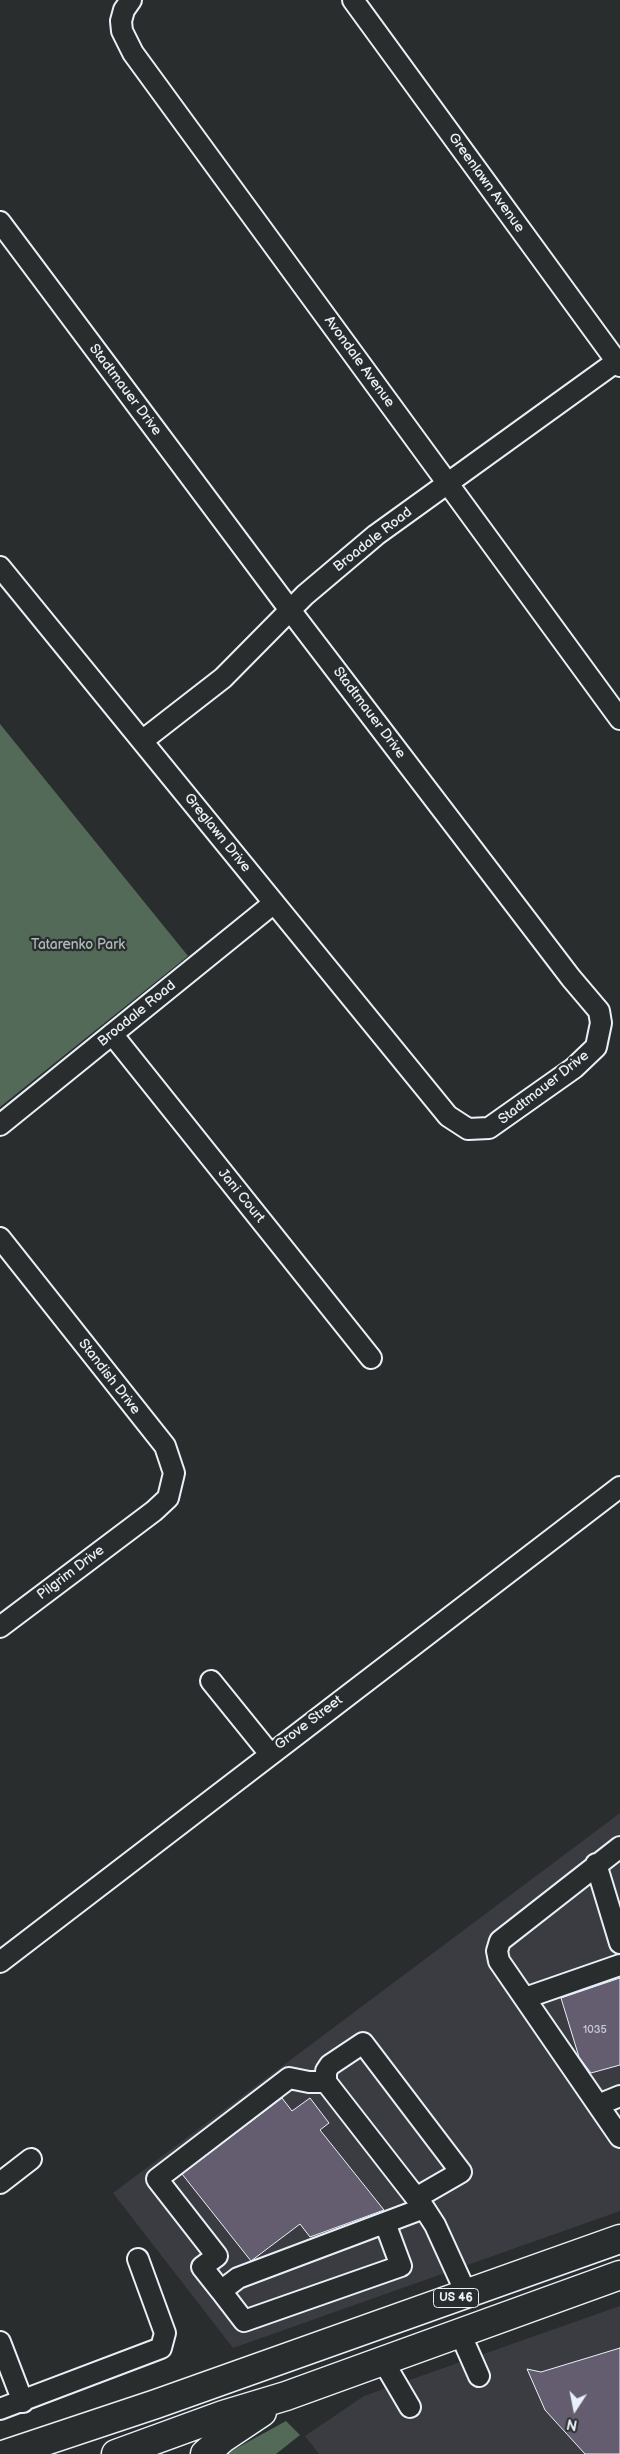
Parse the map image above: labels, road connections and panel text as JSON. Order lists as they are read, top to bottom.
{
  "streets": {
    "highway": ["US 46"],
    "street": [
      "Greenlawn Avenue",
      "Avondale Avenue",
      "Stadtmauer Drive",
      "Broadale Road",
      "Greglawn Drive",
      "Jani Court",
      "Standish Drive",
      "Pilgrim Drive",
      "Grove Street"
    ]
  },
  "crossings": [
    ["Greenlawn Avenue", "Broadale Road"],
    ["Avondale Avenue", "Broadale Road"],
    ["Stadtmauer Drive", "Broadale Road"],
    ["Stadtmauer Drive", "Greglawn Drive"],
    ["Broadale Road", "Greglawn Drive"],
    ["Broadale Road", "Jani Court"],
    ["Standish Drive", "Pilgrim Drive"]
  ],
  "parks": ["Tatarenko Park"],
  "house_numbers": ["1035"],
  "north": "bottom"
}
